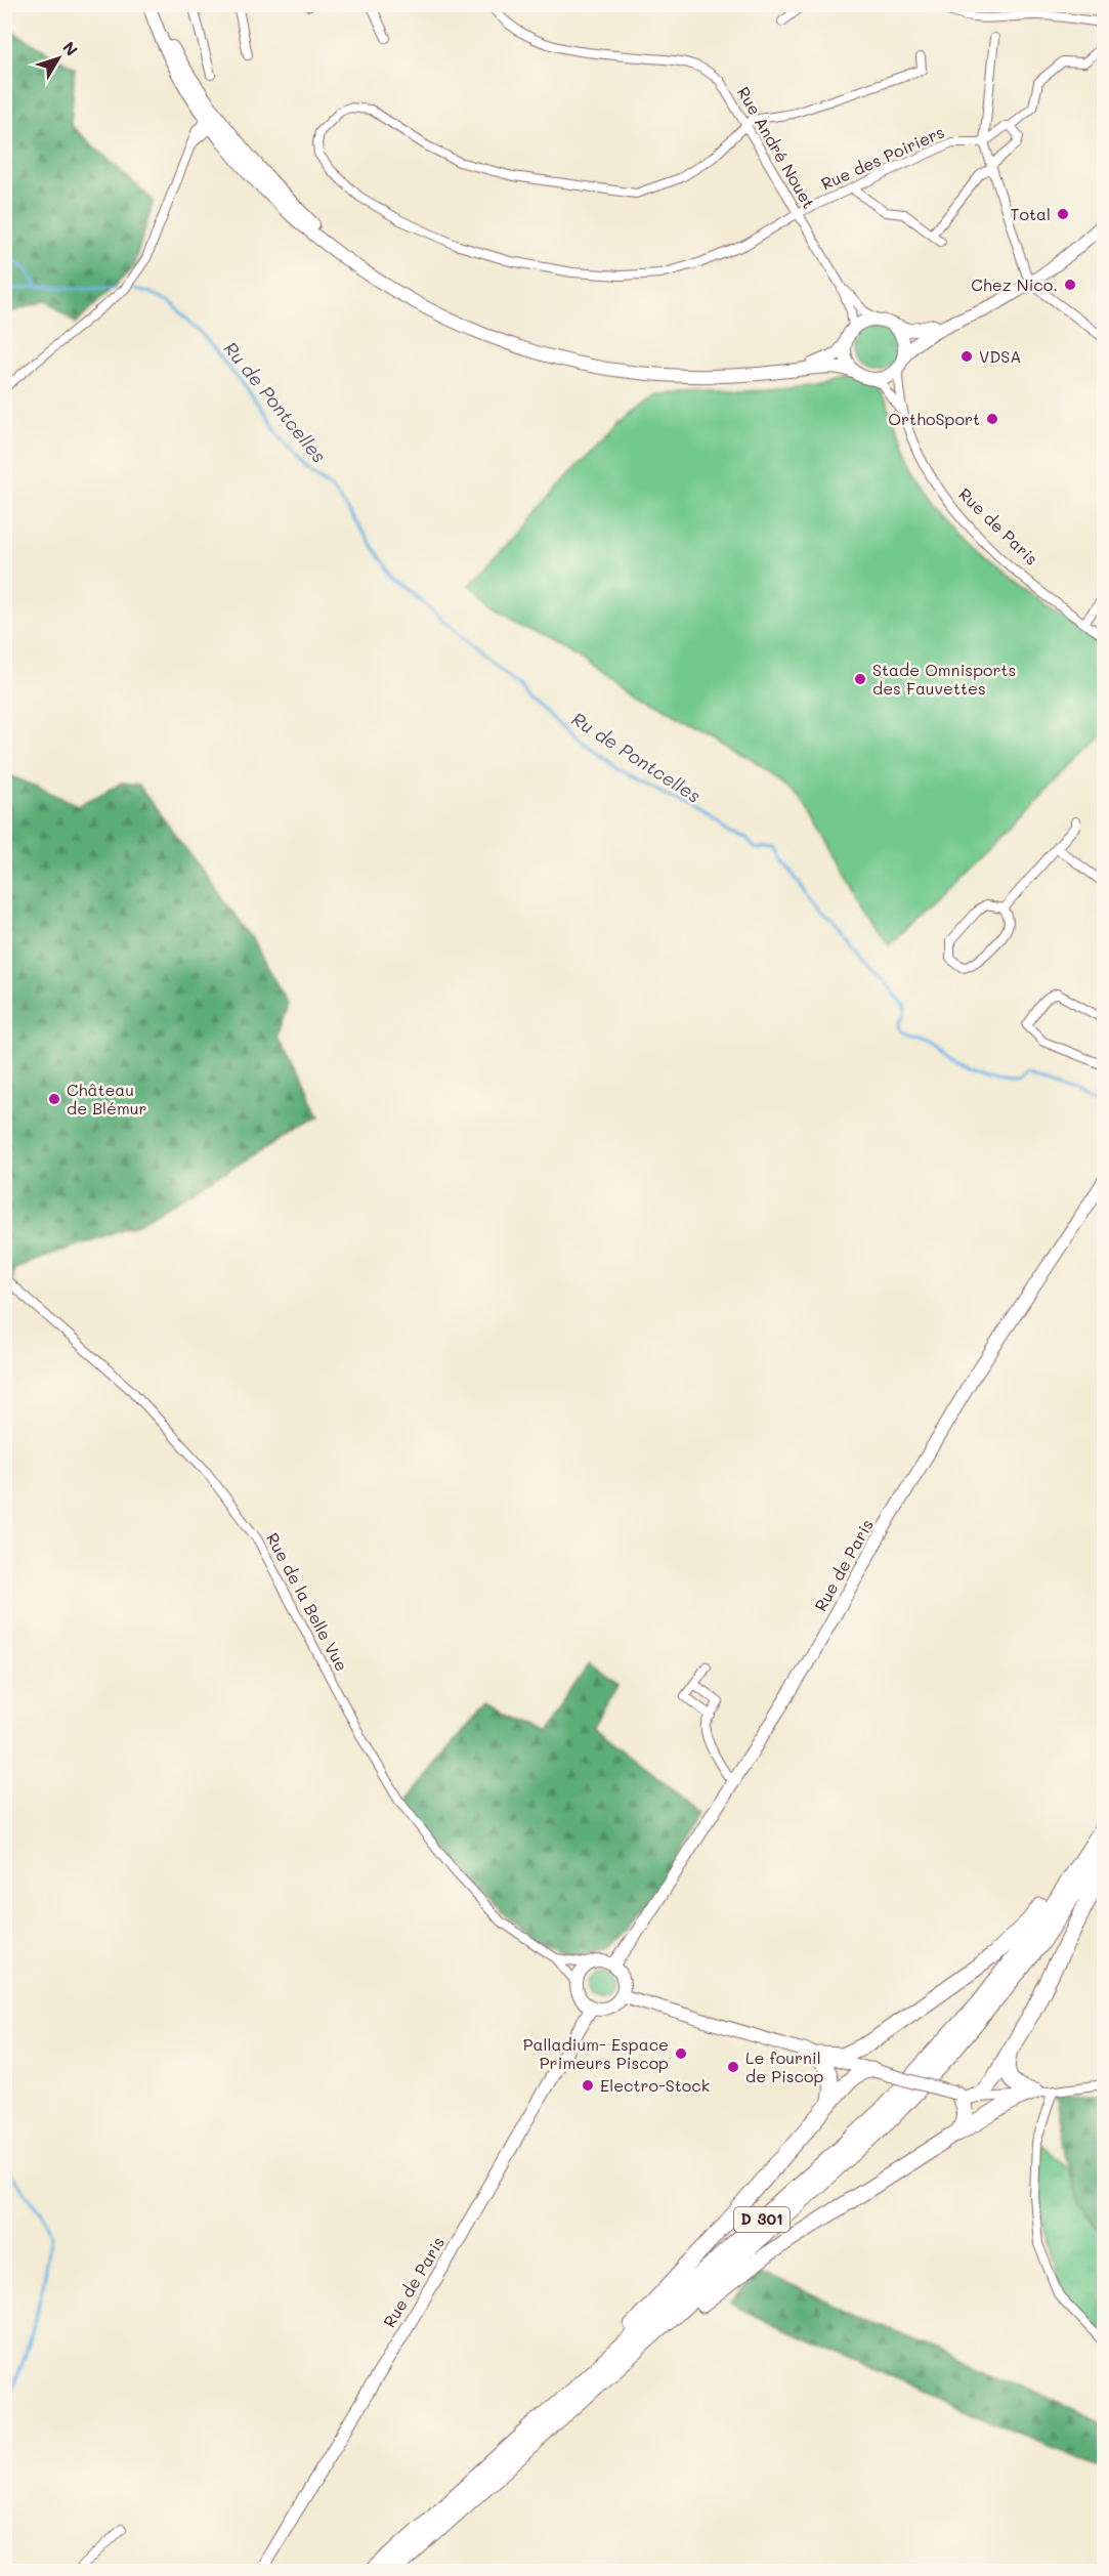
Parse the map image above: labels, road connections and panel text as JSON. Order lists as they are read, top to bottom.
{
  "streets": {
    "highway": ["D 301"],
    "street": [
      "Rue André Nouet",
      "Rue des Poiriers",
      "Rue de Paris",
      "Rue de la Belle Vue"
    ]
  },
  "crossings": [
    ["Rue André Nouet", "Rue des Poiriers"],
    ["Rue André Nouet", "Rue de Paris"],
    ["Rue de Paris", "Rue de la Belle Vue"]
  ],
  "water": ["Ru de Pontcelles"],
  "places": [
    "Total",
    "Chez Nico.",
    "VDSA",
    "OrthoSport",
    "Stade Omnisports des Fauvettes",
    "Château de Blémur",
    "Palladium- Espace Primeurs Piscop",
    "Le fournil de Piscop",
    "Electro-Stock"
  ],
  "north": "top right"
}
